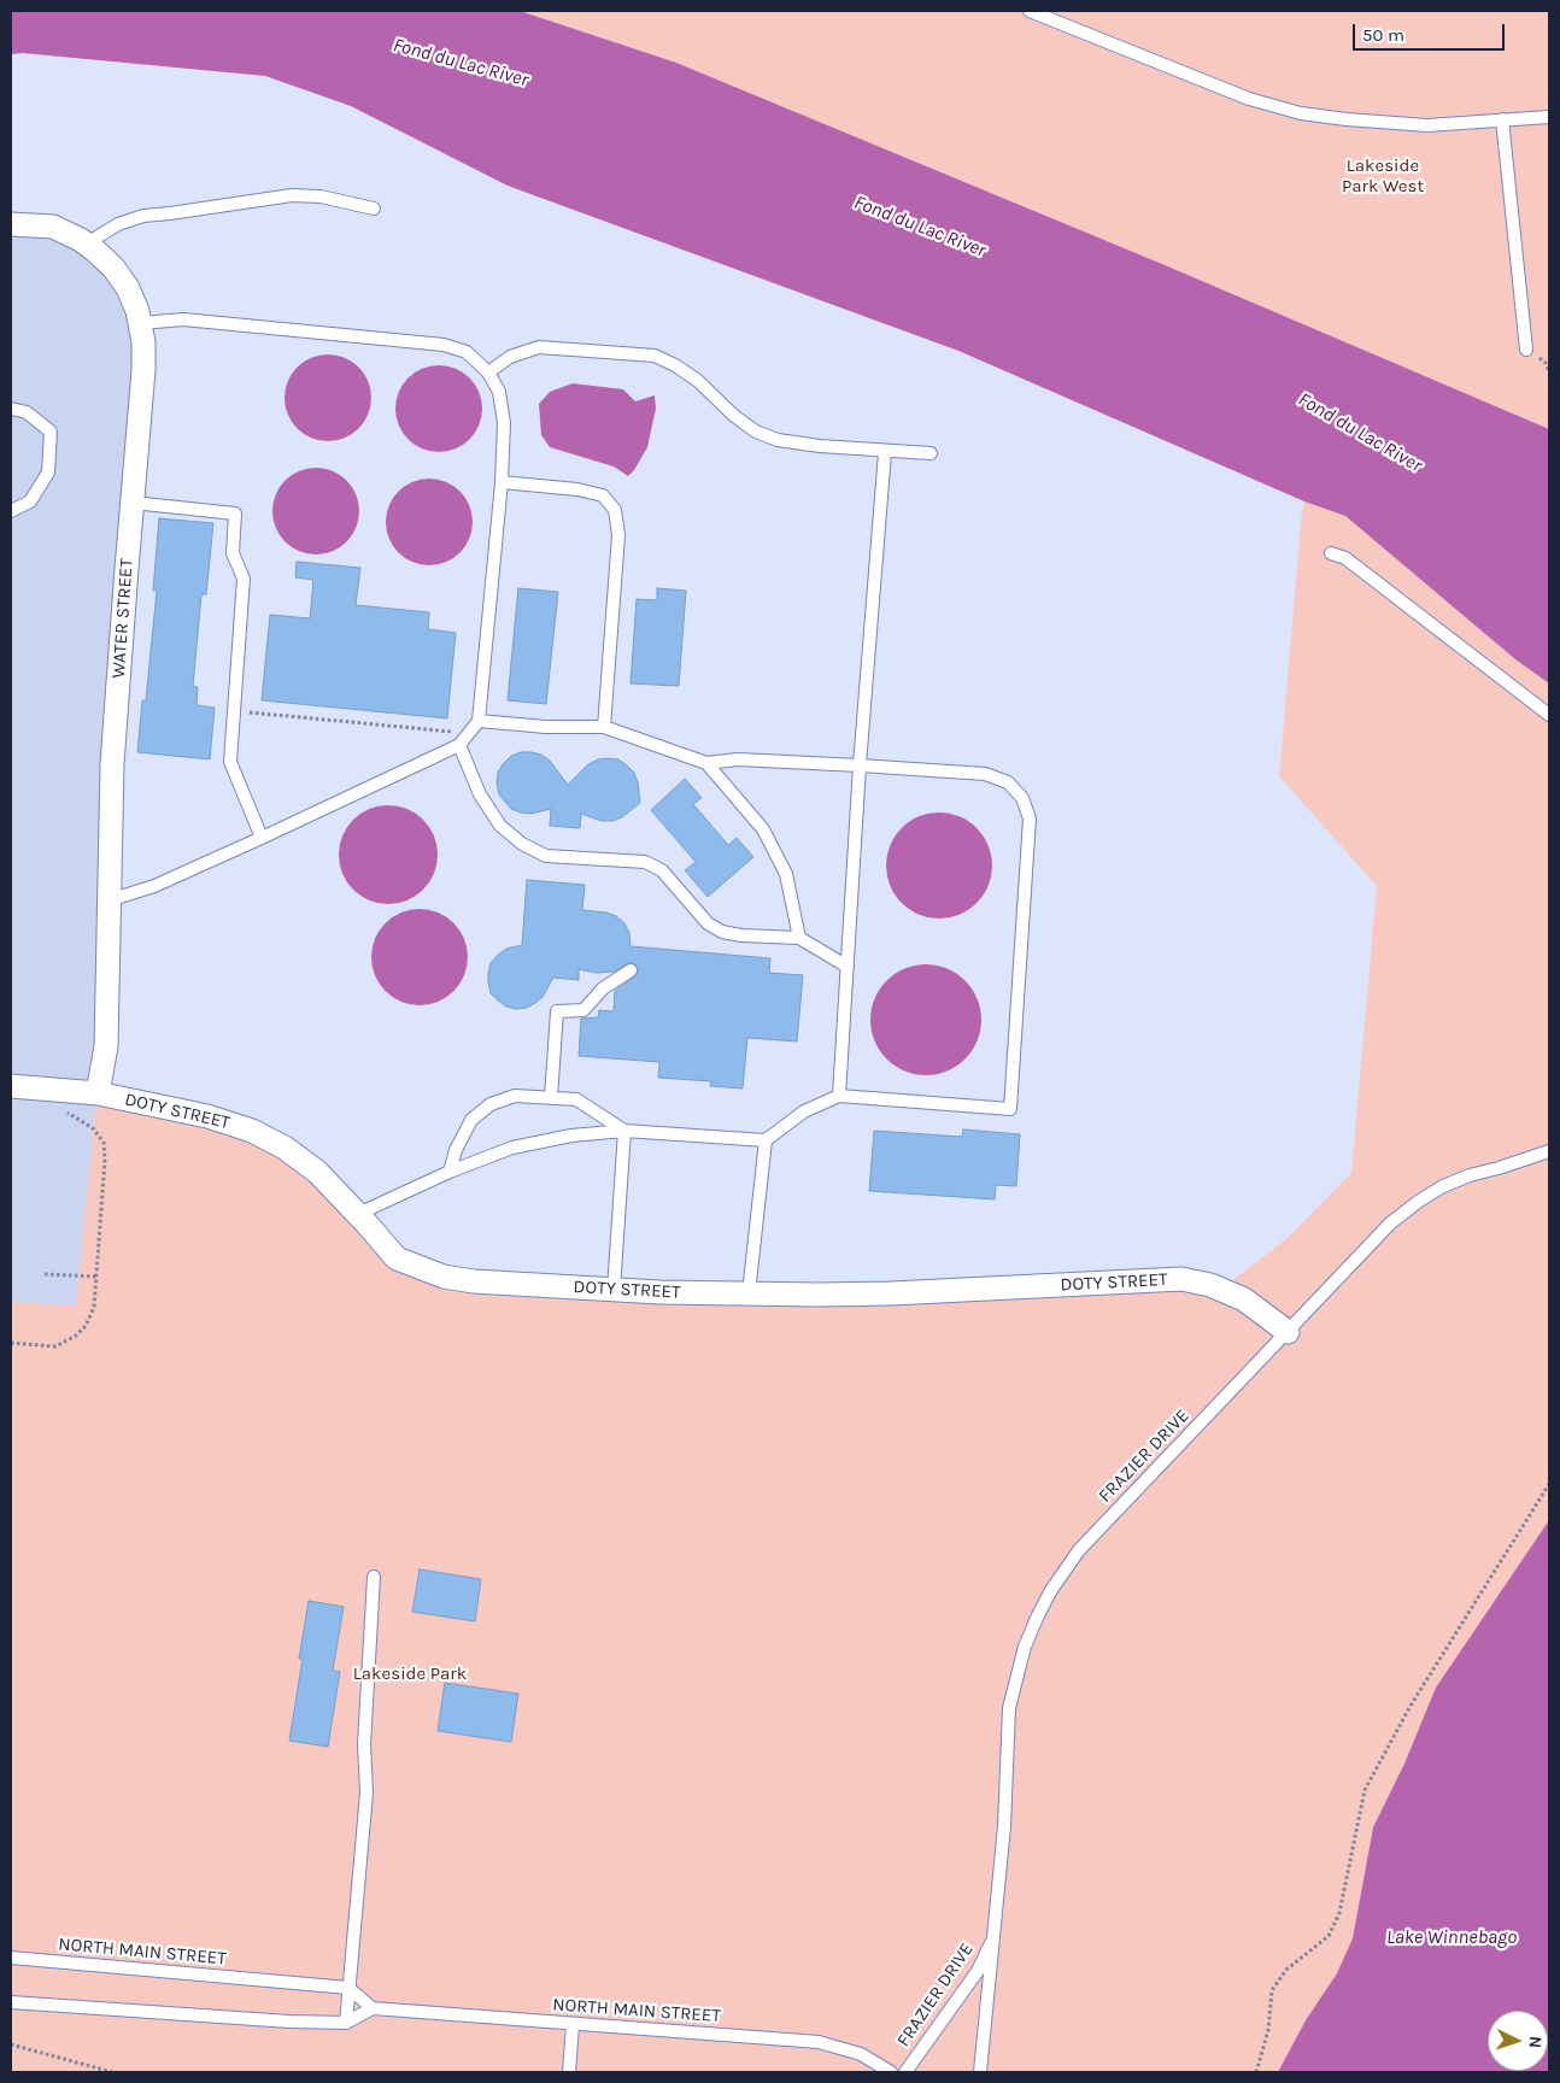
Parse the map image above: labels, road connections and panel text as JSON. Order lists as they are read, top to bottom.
{
  "streets": {
    "street": ["WATER STREET", "DOTY STREET"],
    "lane": ["FRAZIER DRIVE", "NORTH MAIN STREET"]
  },
  "crossings": [
    ["WATER STREET", "DOTY STREET"],
    ["DOTY STREET", "FRAZIER DRIVE"]
  ],
  "water": ["Fond du Lac River", "Lake Winnebago"],
  "parks": ["Lakeside Park West", "Lakeside Park"],
  "scale_bar": "50 m",
  "north": "right"
}
